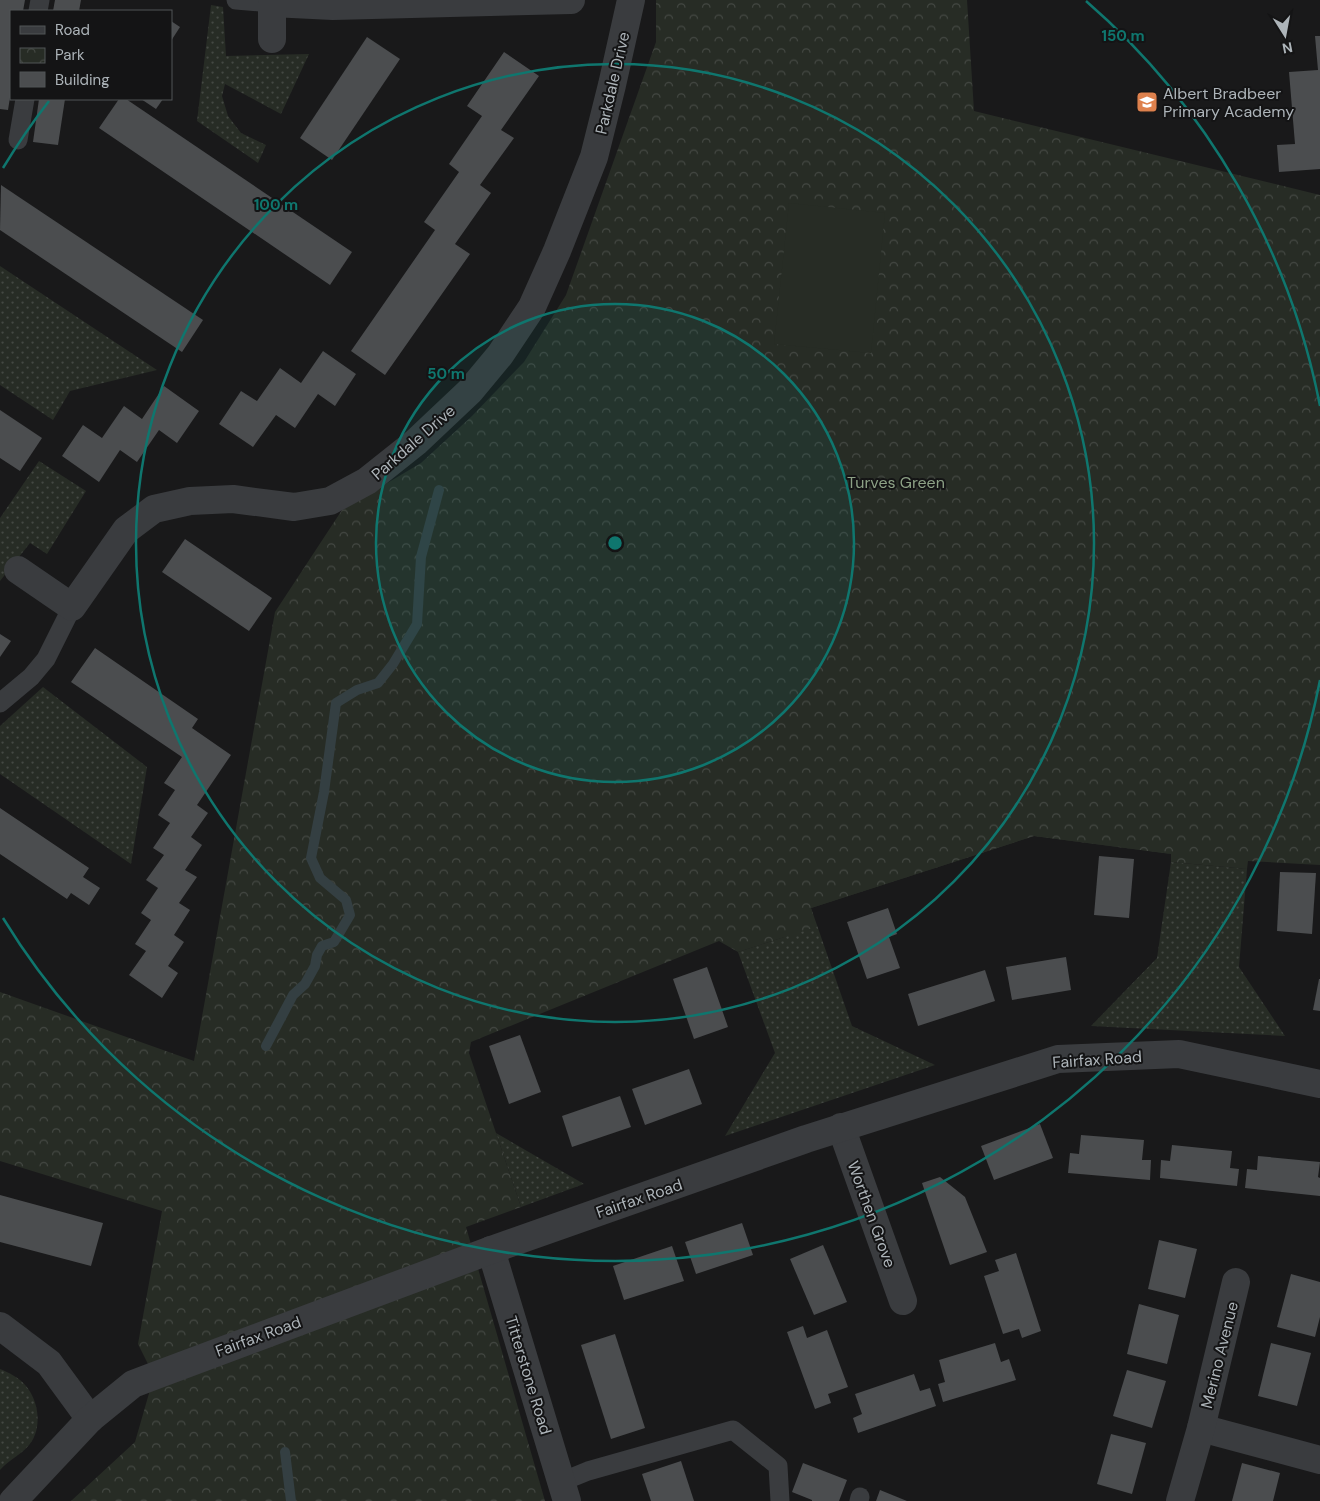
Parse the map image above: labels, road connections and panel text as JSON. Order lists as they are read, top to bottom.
{
  "streets": {
    "street": [
      "Parkdale Drive",
      "Fairfax Road",
      "Worthen Grove",
      "Merino Avenue",
      "Titterstone Road"
    ]
  },
  "crossings": [
    ["Fairfax Road", "Worthen Grove"],
    ["Fairfax Road", "Titterstone Road"]
  ],
  "parks": ["Turves Green"],
  "places": {
    "school or university": ["Albert Bradbeer Primary Academy"]
  },
  "legend": ["Road", "Park", "Building"],
  "north": "bottom",
  "rings": ["150 m", "100 m", "50 m"]
}
